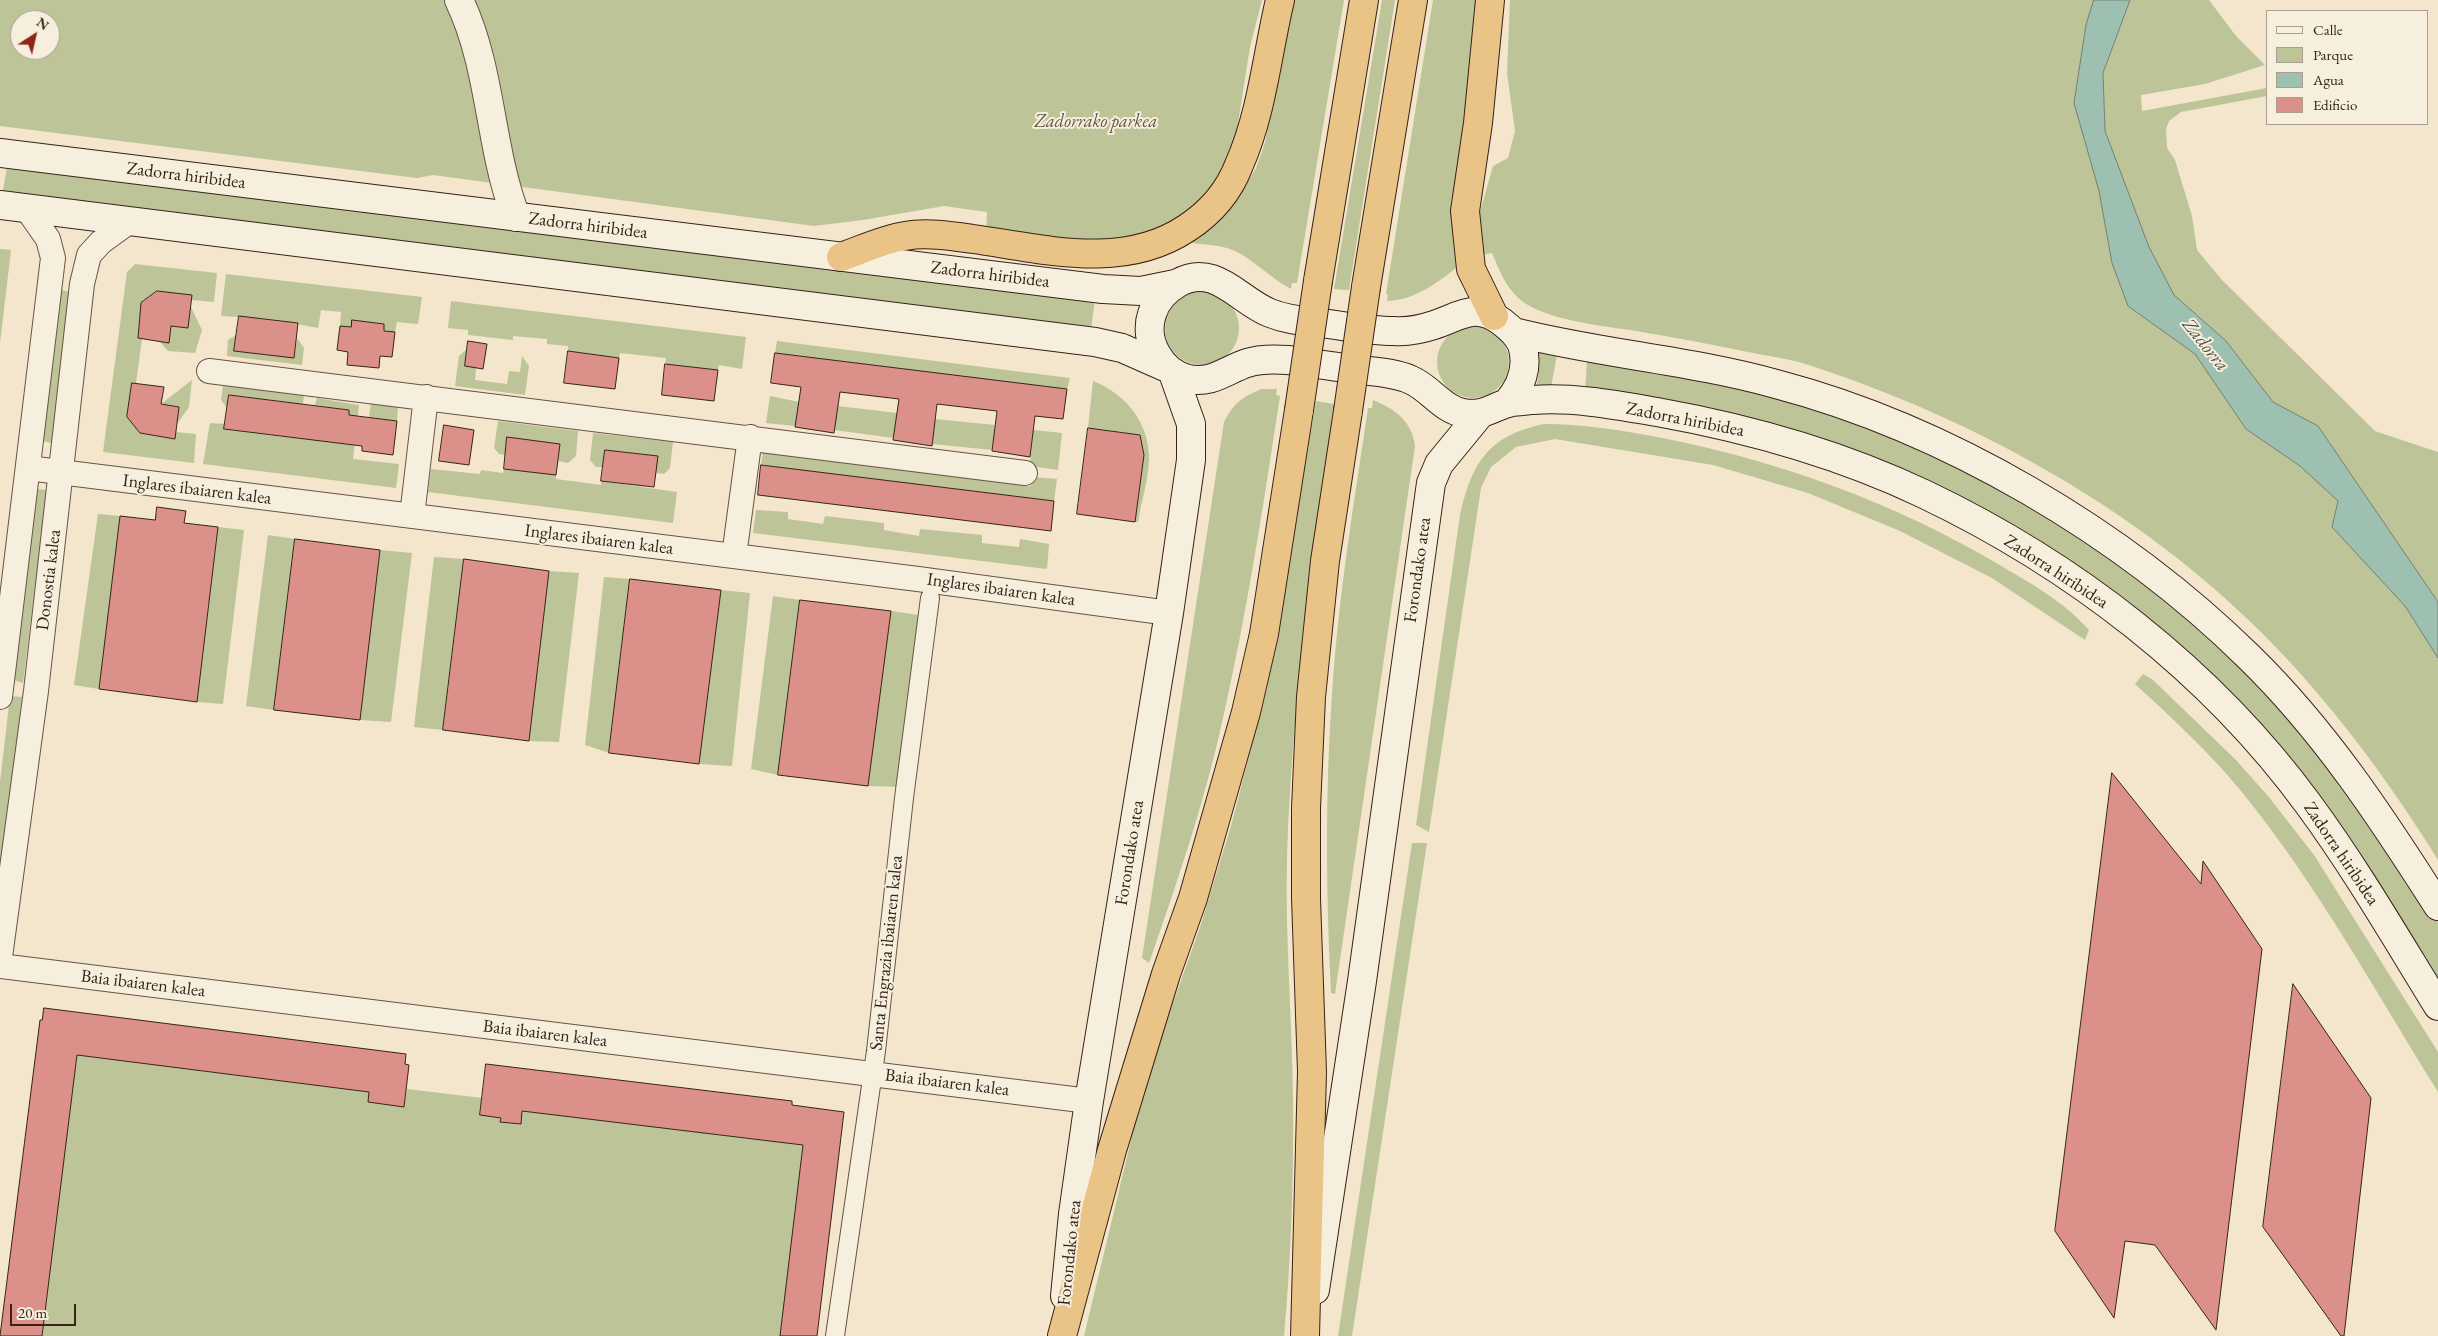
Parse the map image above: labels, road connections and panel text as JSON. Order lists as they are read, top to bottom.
{
  "streets": {
    "main road": ["Zadorra hiribidea", "Forondako atea"],
    "street": [
      "Inglares ibaiaren kalea",
      "Donostia kalea",
      "Santa Engrazia ibaiaren kalea",
      "Baia ibaiaren kalea"
    ]
  },
  "crossings": [
    ["Zadorra hiribidea", "Forondako atea"],
    ["Inglares ibaiaren kalea", "Forondako atea"],
    ["Inglares ibaiaren kalea", "Donostia kalea"],
    ["Forondako atea", "Baia ibaiaren kalea"],
    ["Santa Engrazia ibaiaren kalea", "Baia ibaiaren kalea"]
  ],
  "water": ["Zadorra"],
  "parks": ["Zadorrako parkea"],
  "legend": [
    "Calle",
    "Parque",
    "Agua",
    "Edificio"
  ],
  "scale_bar": "20 m",
  "north": "top right"
}
